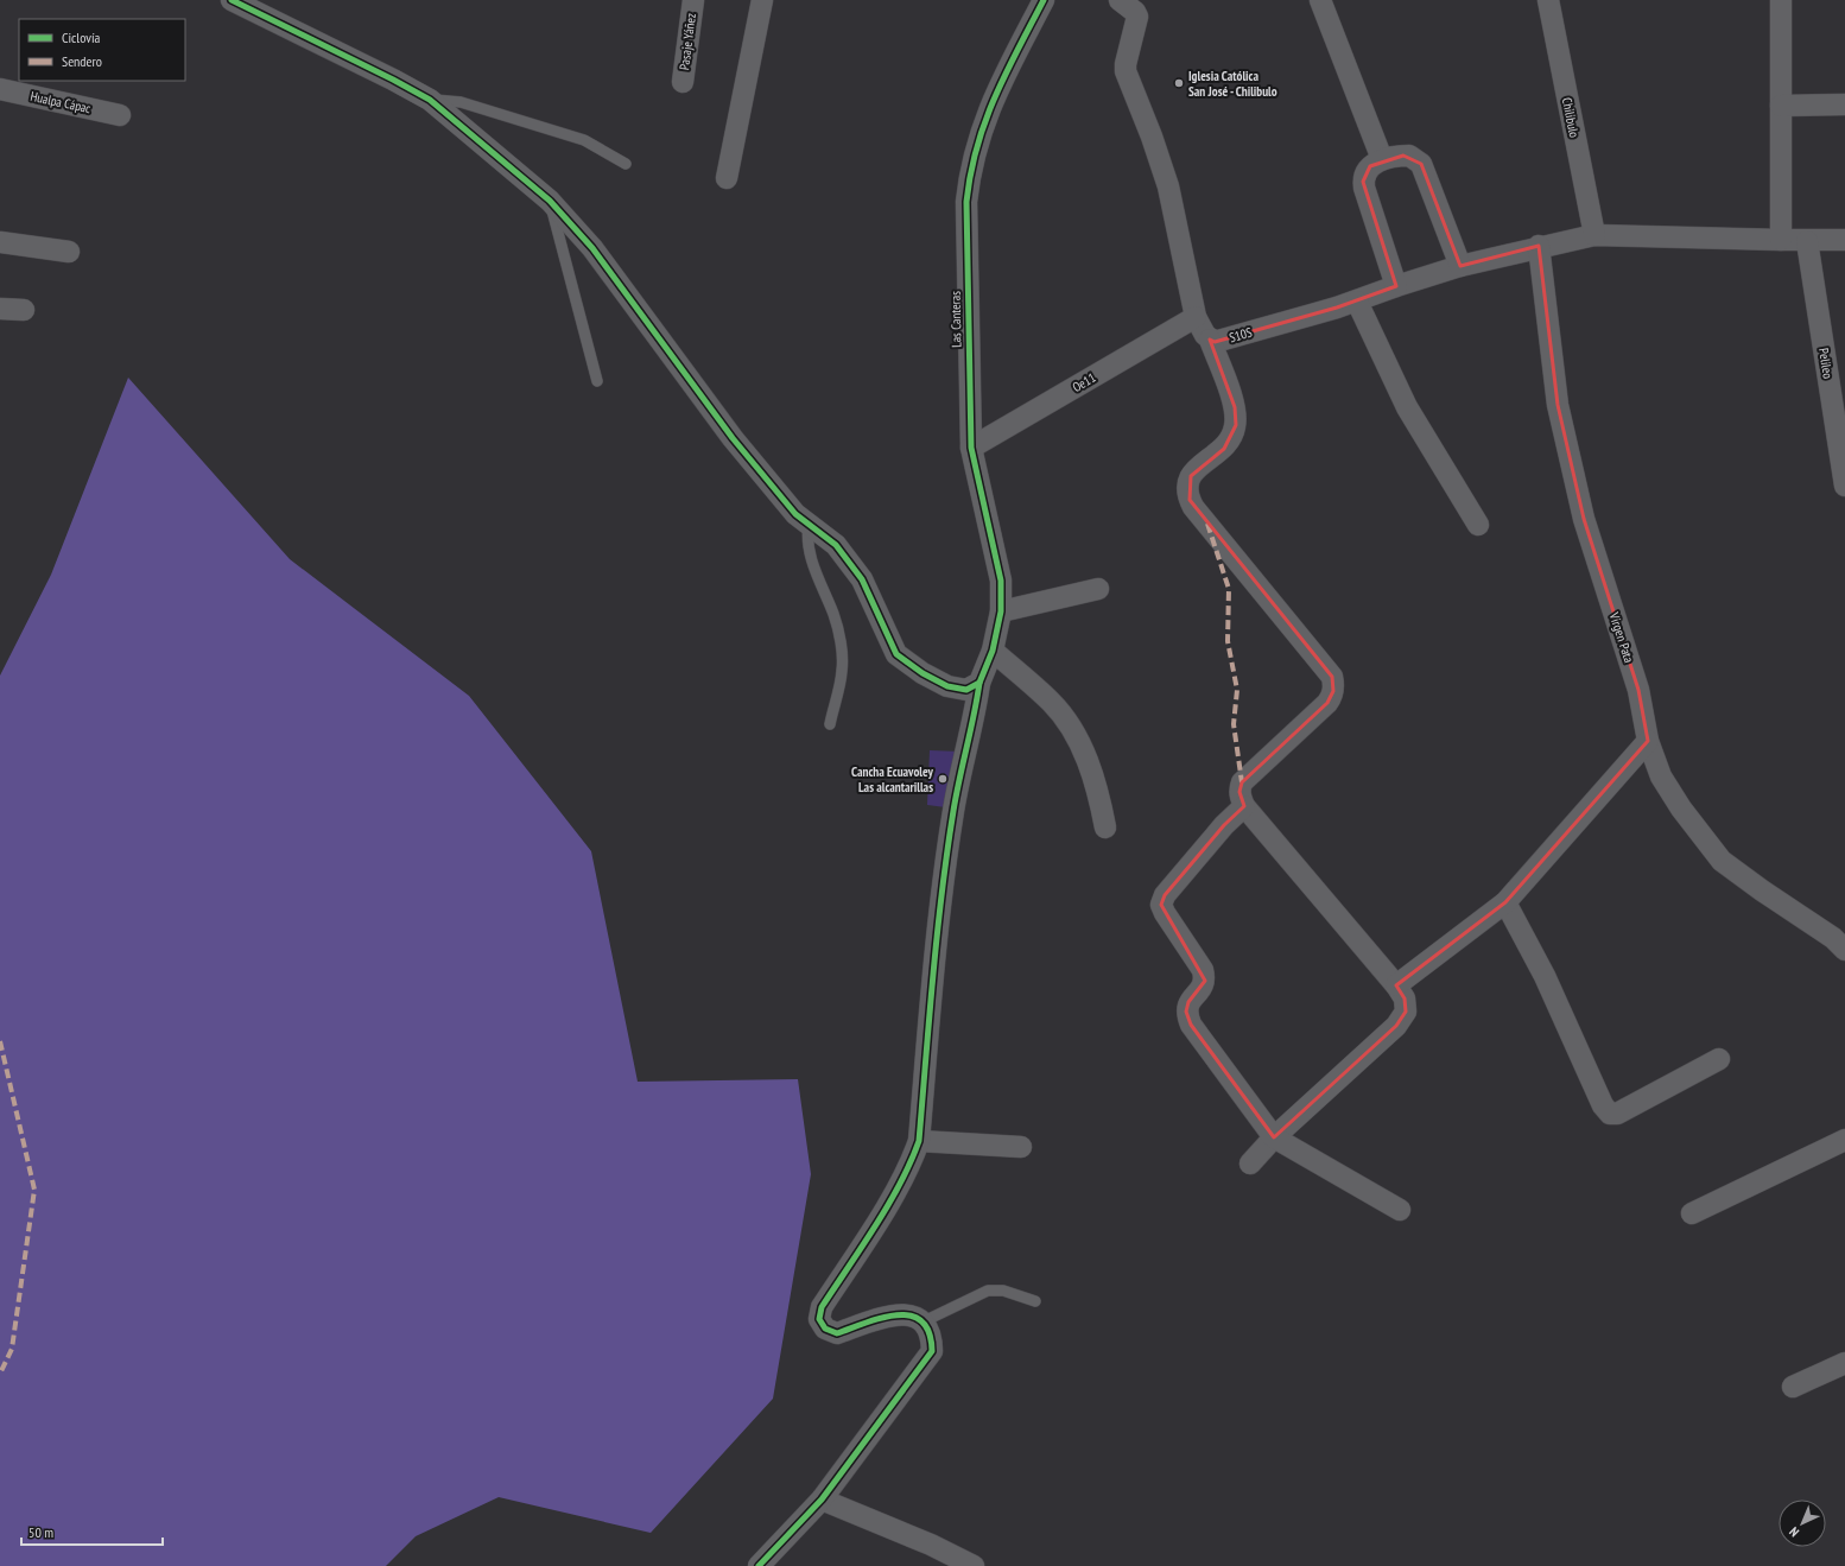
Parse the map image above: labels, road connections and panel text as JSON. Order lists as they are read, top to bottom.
{
  "streets": {
    "street": [
      "Pasaje Yáñez",
      "Hualpa Cápac",
      "Chilibulo",
      "Las Canteras",
      "S10S",
      "Pelileo",
      "Oe11",
      "Virgen Pata"
    ]
  },
  "crossings": [
    ["Chilibulo", "S10S"],
    ["Las Canteras", "Oe11"],
    ["S10S", "Pelileo"],
    ["S10S", "Oe11"],
    ["S10S", "Virgen Pata"]
  ],
  "places": ["Iglesia Católica San José - Chilibulo", "Cancha Ecuavoley Las alcantarillas"],
  "legend": ["Ciclovía", "Sendero"],
  "scale_bar": "50 m",
  "north": "bottom left"
}
